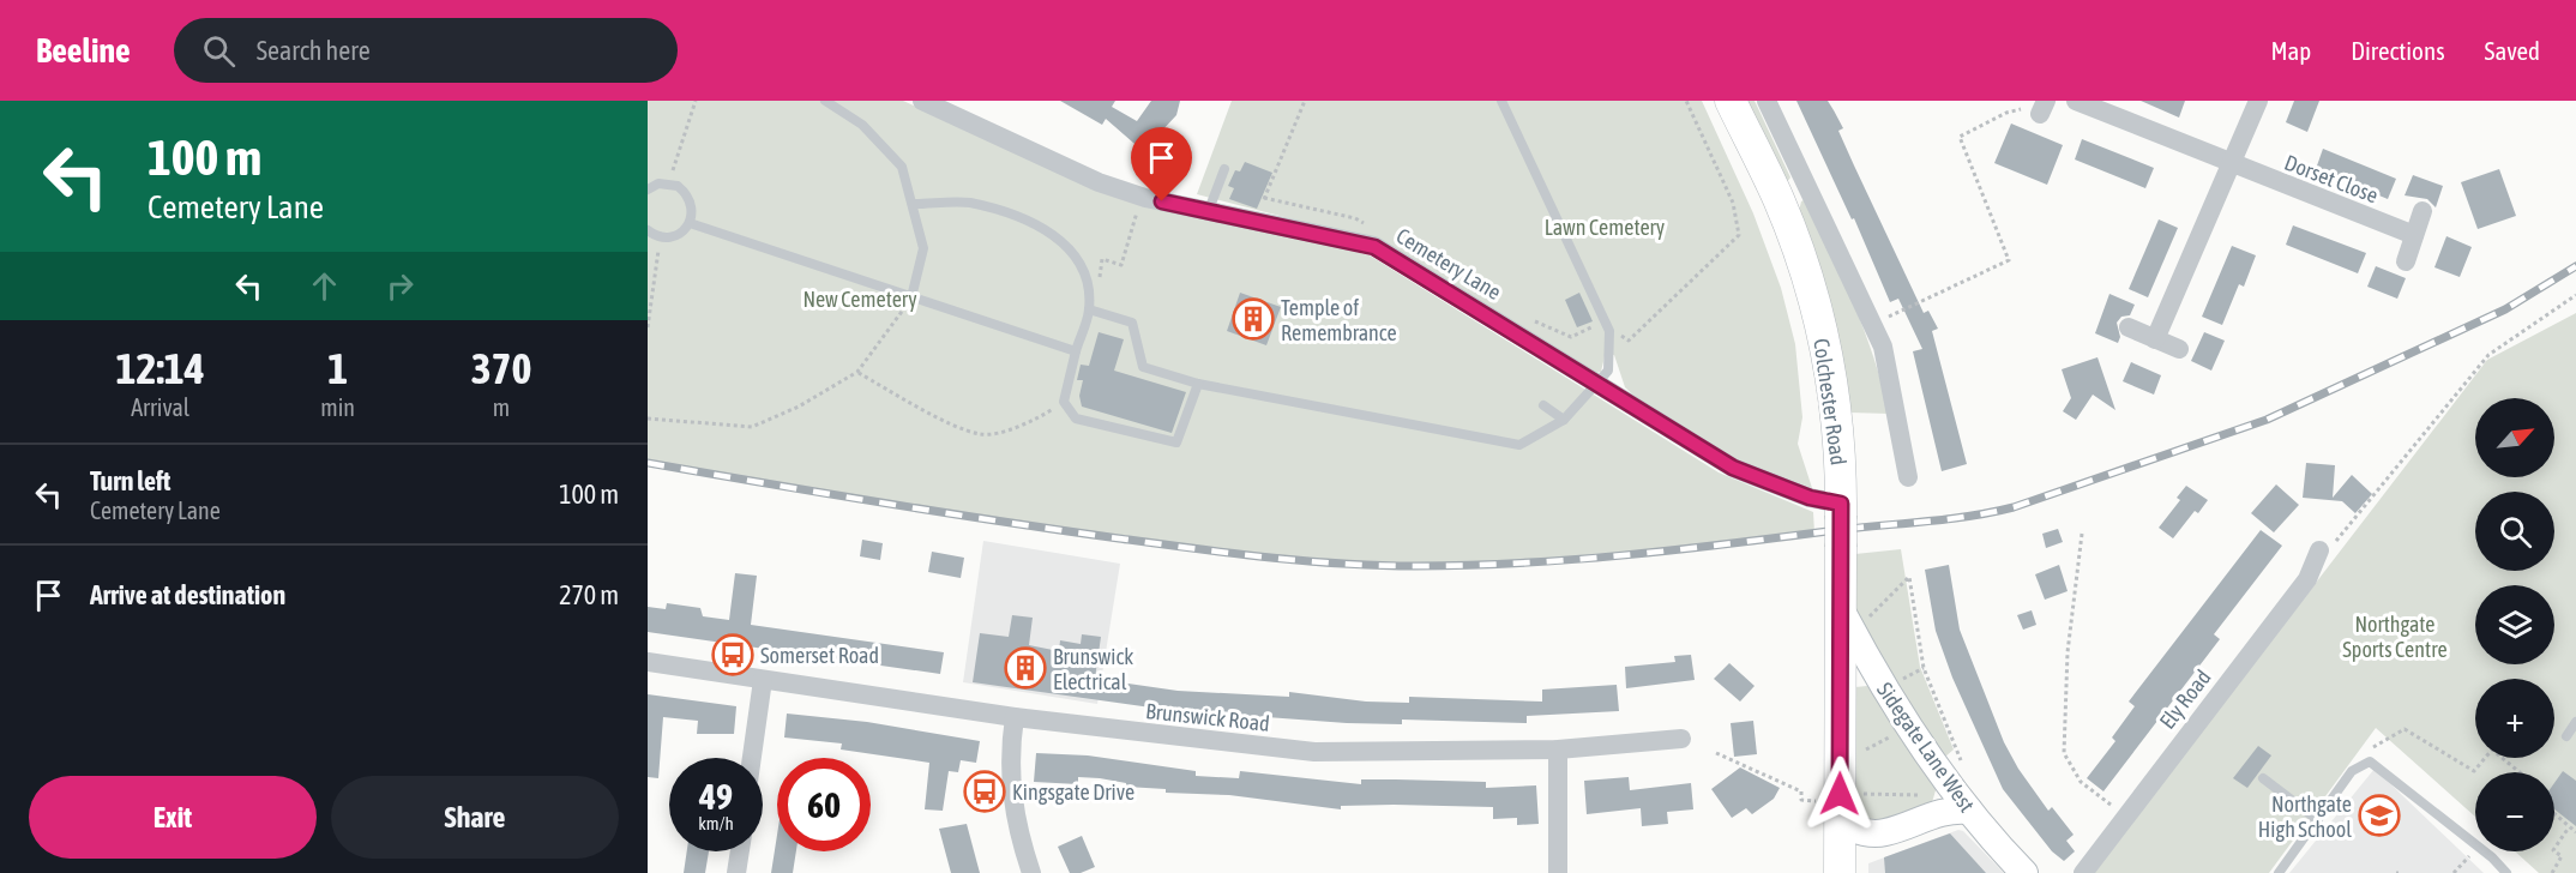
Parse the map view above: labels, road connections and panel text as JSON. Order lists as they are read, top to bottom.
{
  "streets": {
    "main road": ["Colchester Road"],
    "street": [
      "Dorset Close",
      "Cemetery Lane",
      "Ely Road",
      "Brunswick Road",
      "Sidegate Lane West"
    ]
  },
  "crossings": [
    ["Cemetery Lane", "Colchester Road"],
    ["Colchester Road", "Sidegate Lane West"]
  ],
  "parks": ["Lawn Cemetery", "New Cemetery", "Northgate Sports Centre"],
  "places": {
    "building": ["Temple of Remembrance", "Brunswick Electrical"],
    "bus stop": ["Somerset Road", "Kingsgate Drive"],
    "school or university": ["Northgate High School"]
  },
  "north": "top right",
  "page": {
    "header": "Beeline",
    "search": "Search here",
    "nav": ["Map", "Directions", "Saved"],
    "turn": ["100 m", "Cemetery Lane"],
    "eta": [
      "12:14",
      "Arrival",
      "1",
      "min",
      "370",
      "m"
    ],
    "map_buttons": ["+", "−"],
    "list": [
      {
        "name": "Turn left",
        "note": "Cemetery Lane",
        "value": "100 m"
      },
      {
        "name": "Arrive at destination",
        "value": "270 m"
      }
    ],
    "speed": "49 km/h",
    "limit": "60",
    "buttons": ["Exit", "Share"]
  }
}
